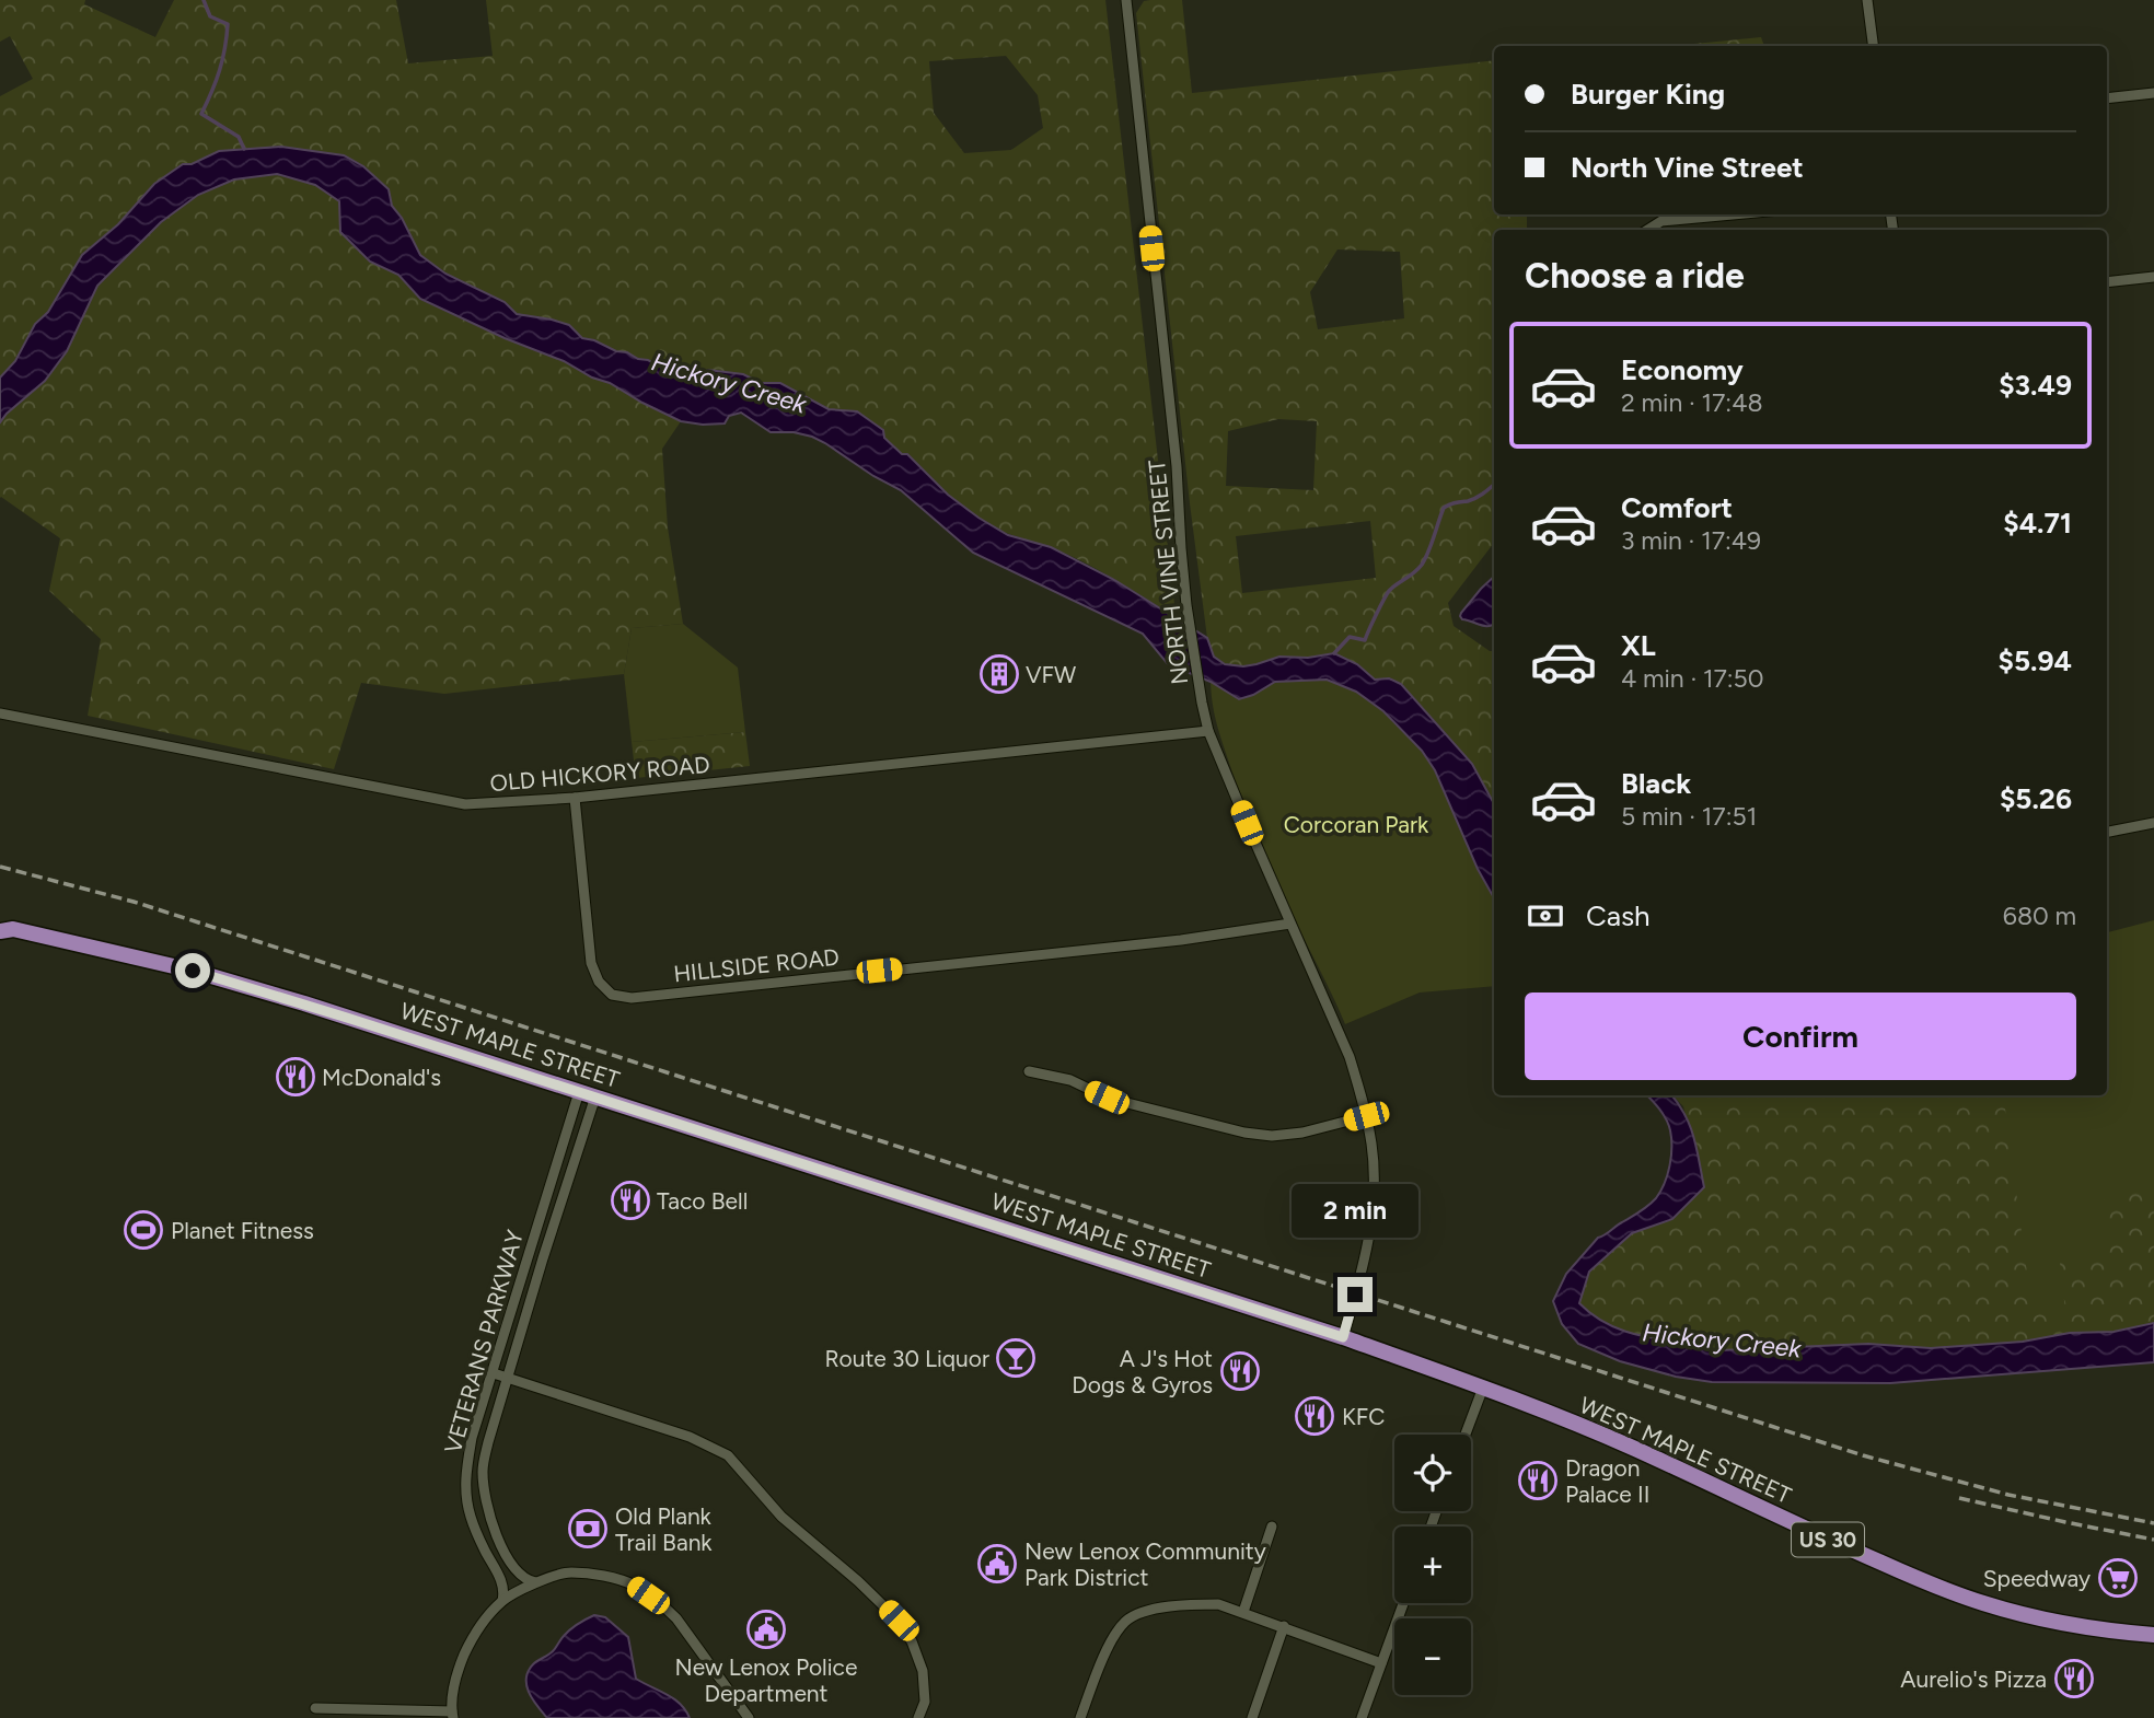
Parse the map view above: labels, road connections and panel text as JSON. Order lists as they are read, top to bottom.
{
  "streets": {
    "main road": ["WEST MAPLE STREET", "US 30"],
    "street": [
      "NORTH VINE STREET",
      "OLD HICKORY ROAD",
      "HILLSIDE ROAD",
      "VETERANS PARKWAY"
    ]
  },
  "crossings": [
    ["NORTH VINE STREET", "OLD HICKORY ROAD"],
    ["NORTH VINE STREET", "HILLSIDE ROAD"],
    ["NORTH VINE STREET", "WEST MAPLE STREET"],
    ["OLD HICKORY ROAD", "HILLSIDE ROAD"],
    ["WEST MAPLE STREET", "VETERANS PARKWAY"]
  ],
  "water": ["Hickory Creek"],
  "parks": ["Corcoran Park"],
  "places": {
    "building": ["VFW"],
    "restaurant": [
      "McDonald's",
      "Taco Bell",
      "A J's Hot Dogs & Gyros",
      "KFC",
      "Dragon Palace II",
      "Aurelio's Pizza"
    ],
    "sports": ["Planet Fitness"],
    "bar": ["Route 30 Liquor"],
    "bank": ["Old Plank Trail Bank"],
    "public building": ["New Lenox Community Park District", "New Lenox Police Department"],
    "supermarket": ["Speedway"]
  },
  "page": {
    "banner": ["Burger King", "North Vine Street"],
    "heading": "Choose a ride",
    "list": [
      {
        "name": "Economy",
        "note": "2 min · 17:48",
        "value": "$3.49"
      },
      {
        "name": "Comfort",
        "note": "3 min · 17:49",
        "value": "$4.71"
      },
      {
        "name": "XL",
        "note": "4 min · 17:50",
        "value": "$5.94"
      },
      {
        "name": "Black",
        "note": "5 min · 17:51",
        "value": "$5.26"
      }
    ],
    "pay": ["Cash", "680 m"],
    "buttons": "Confirm",
    "bubble": "2 min",
    "map_buttons": ["+", "−"]
  }
}
